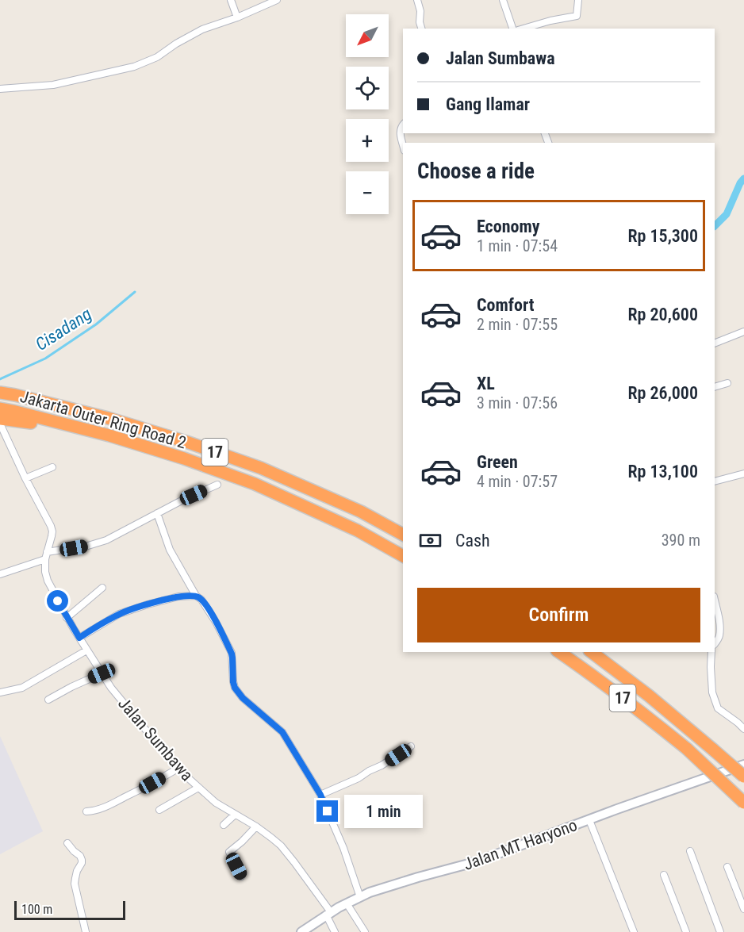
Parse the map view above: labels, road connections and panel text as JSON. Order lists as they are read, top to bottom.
{
  "streets": {
    "highway": ["Jakarta Outer Ring Road 2", "17"],
    "main road": ["Jalan MT Haryono"],
    "street": ["Jalan Sumbawa"]
  },
  "crossings": [
    ["Jakarta Outer Ring Road 2", "Jalan Sumbawa"],
    ["Jalan Sumbawa", "Jalan MT Haryono"]
  ],
  "water": ["Cisadang"],
  "scale_bar": "100 m",
  "north": "bottom left",
  "page": {
    "map_buttons": ["+", "−"],
    "banner": ["Jalan Sumbawa", "Gang Ilamar"],
    "heading": "Choose a ride",
    "list": [
      {
        "name": "Economy",
        "note": "1 min · 07:54",
        "value": "Rp 15,300"
      },
      {
        "name": "Comfort",
        "note": "2 min · 07:55",
        "value": "Rp 20,600"
      },
      {
        "name": "XL",
        "note": "3 min · 07:56",
        "value": "Rp 26,000"
      },
      {
        "name": "Green",
        "note": "4 min · 07:57",
        "value": "Rp 13,100"
      }
    ],
    "pay": ["Cash", "390 m"],
    "buttons": "Confirm",
    "bubble": "1 min",
    "scale": "100 m"
  }
}
